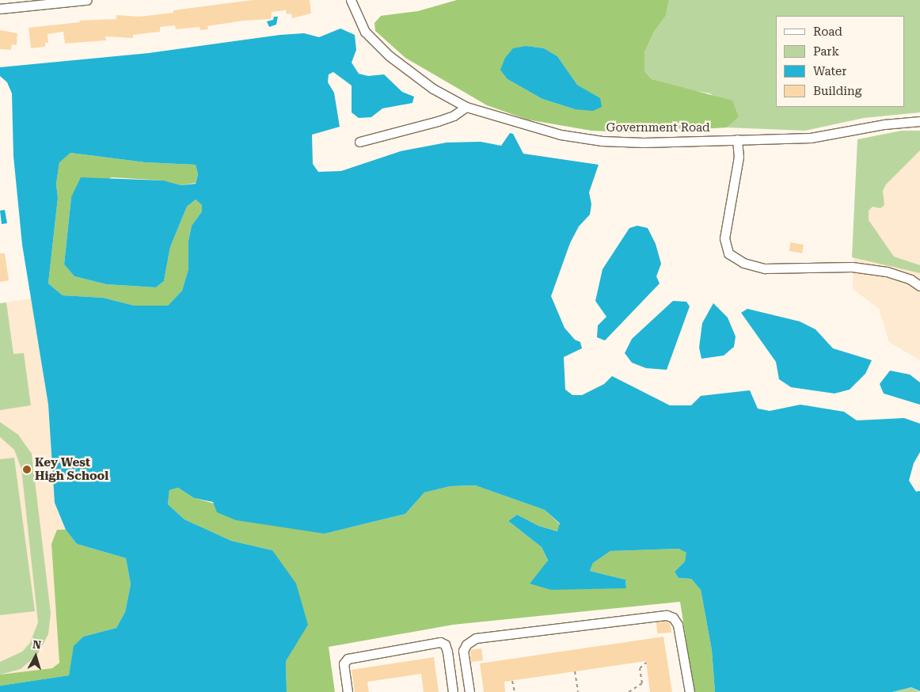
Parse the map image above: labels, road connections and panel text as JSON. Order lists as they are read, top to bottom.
{
  "streets": {
    "street": ["Government Road"]
  },
  "places": ["Key West High School"],
  "legend": [
    "Road",
    "Park",
    "Water",
    "Building"
  ],
  "north": "top"
}
